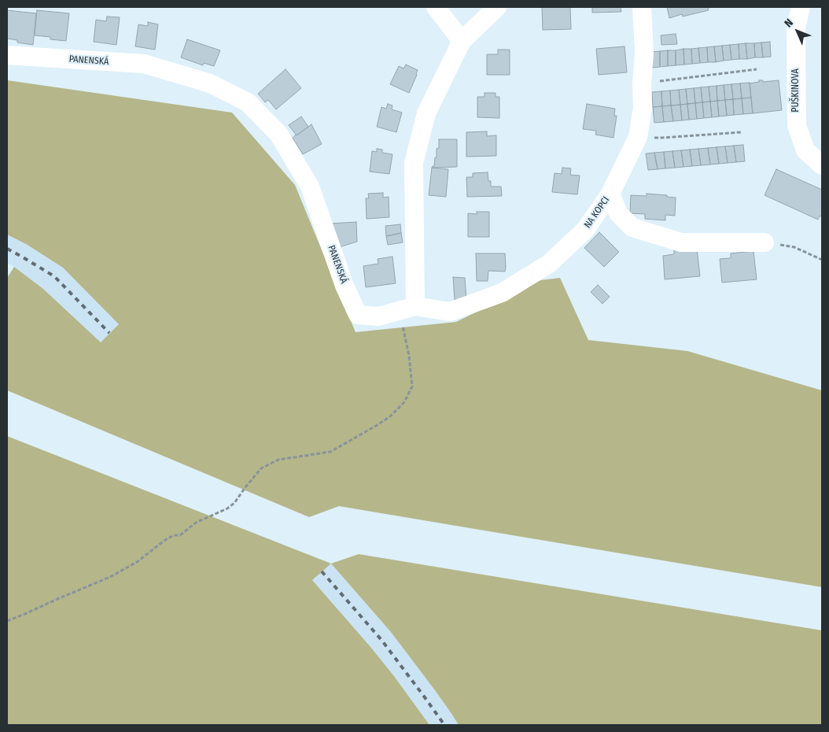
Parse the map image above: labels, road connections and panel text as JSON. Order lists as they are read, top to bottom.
{
  "streets": {
    "street": ["PANENSKÁ", "PUŠKINOVA", "NA KOPCI"]
  },
  "crossings": [
    ["PANENSKÁ", "NA KOPCI"]
  ],
  "north": "top left"
}
